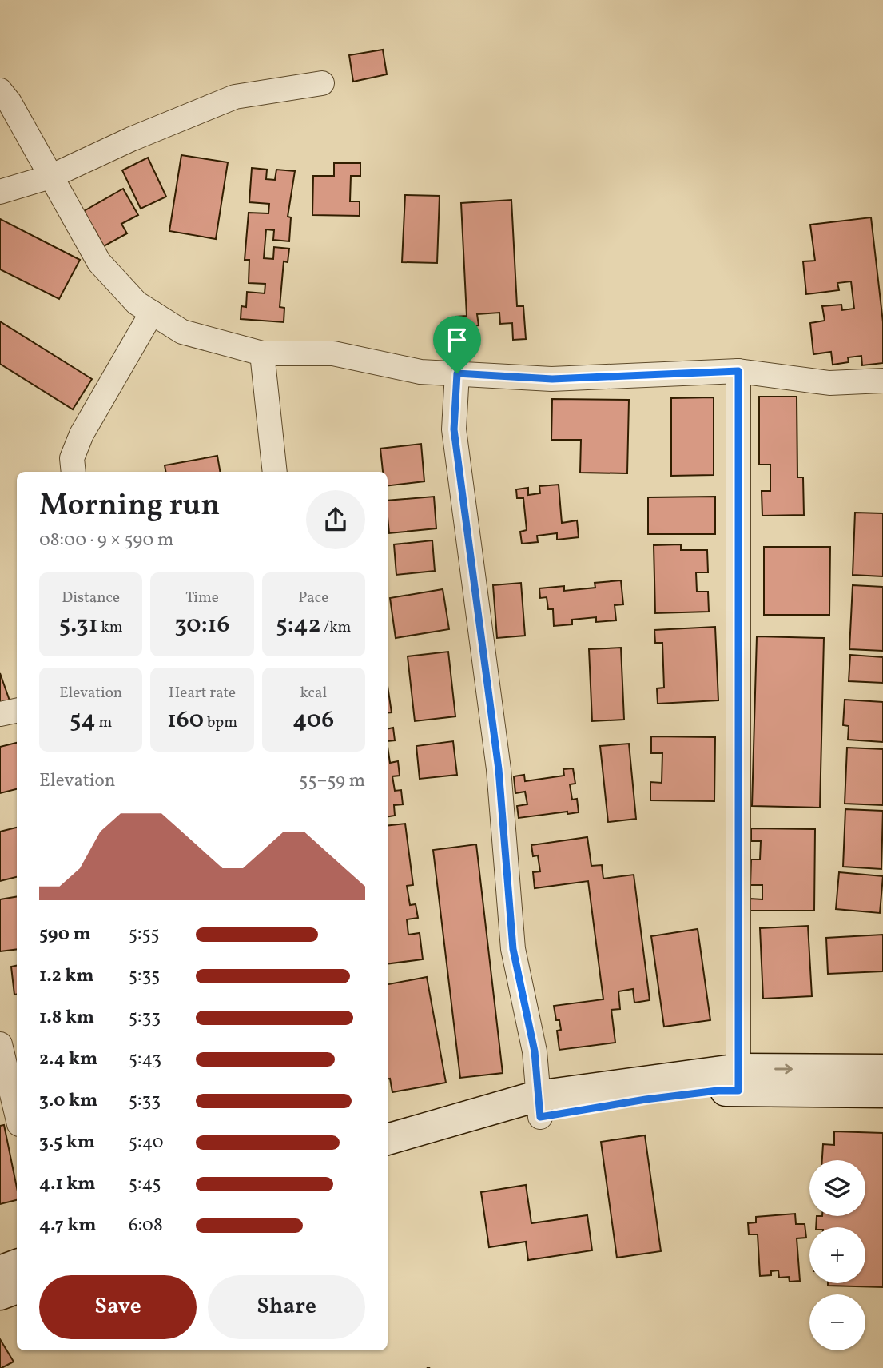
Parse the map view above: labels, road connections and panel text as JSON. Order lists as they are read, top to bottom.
{
  "page": {
    "heading": ["Morning run", "08:00 · 9 × 590 m"],
    "stats": [
      ["Distance", "5.31 km"],
      ["Time", "30:16"],
      ["Pace", "5:42 /km"],
      ["Elevation", "54 m"],
      ["Heart rate", "160 bpm"],
      ["kcal", "406"]
    ],
    "chart": ["Elevation", "55–59 m"],
    "list": [
      {
        "name": "590 m",
        "note": "5:55"
      },
      {
        "name": "1.2 km",
        "note": "5:35"
      },
      {
        "name": "1.8 km",
        "note": "5:33"
      },
      {
        "name": "2.4 km",
        "note": "5:43"
      },
      {
        "name": "3.0 km",
        "note": "5:33"
      },
      {
        "name": "3.5 km",
        "note": "5:40"
      },
      {
        "name": "4.1 km",
        "note": "5:45"
      },
      {
        "name": "4.7 km",
        "note": "6:08"
      }
    ],
    "map_buttons": ["+", "−"],
    "buttons": ["Save", "Share"]
  }
}
